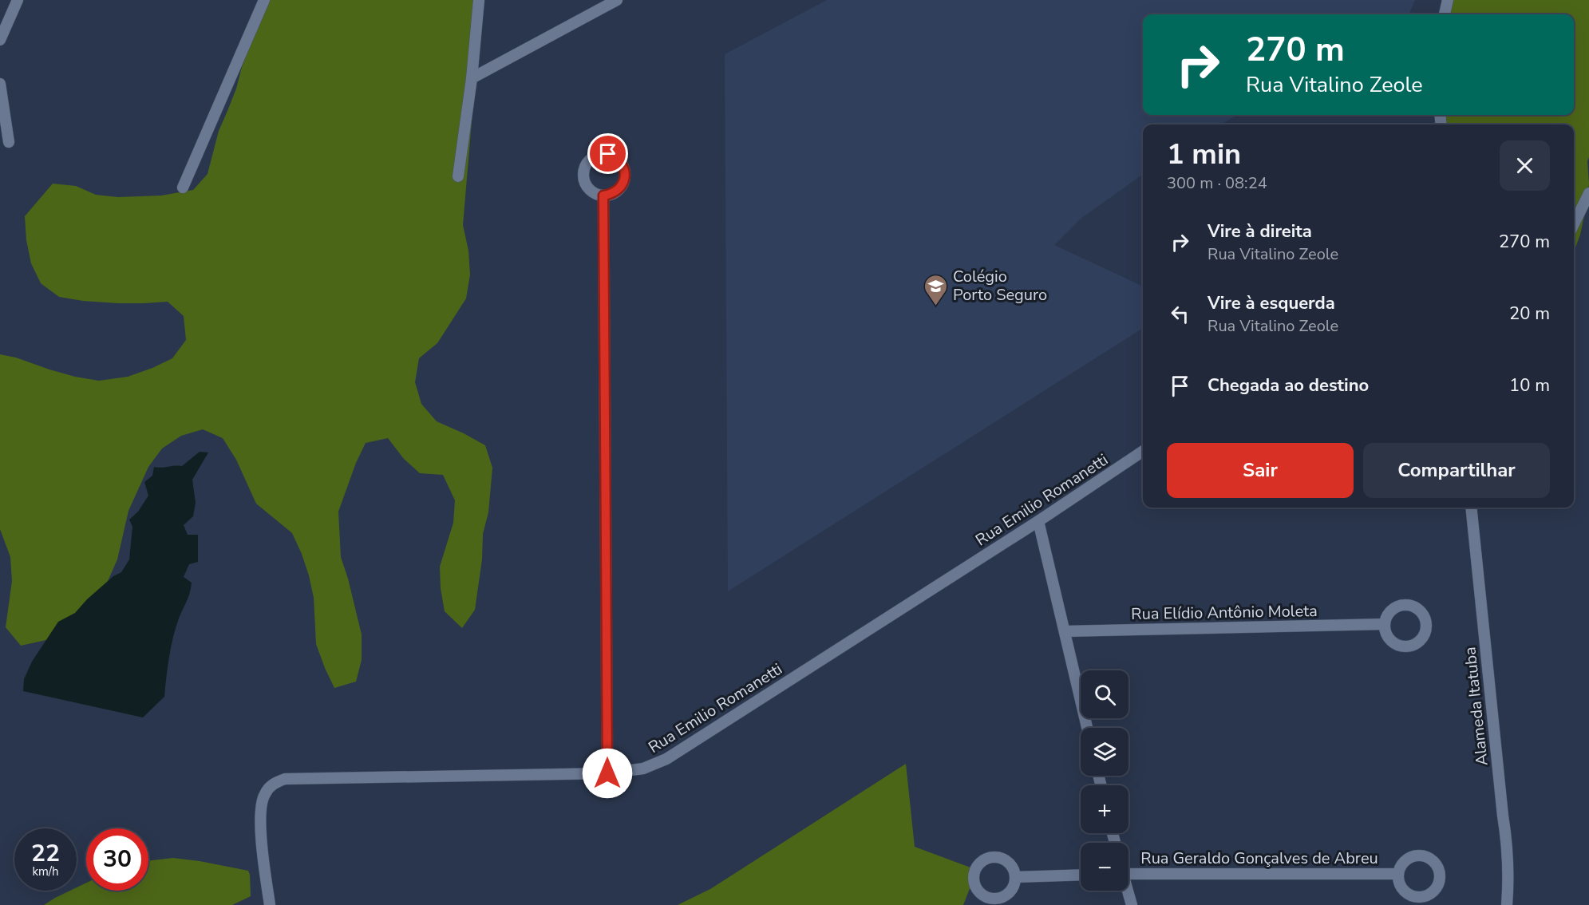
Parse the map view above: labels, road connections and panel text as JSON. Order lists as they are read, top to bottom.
{
  "streets": {
    "street": [
      "Rua Emilio Romanetti",
      "Rua Elídio Antônio Moleta",
      "Alameda Itatuba",
      "Rua Geraldo Gonçalves de Abreu"
    ]
  },
  "places": {
    "school or university": ["Colégio Porto Seguro"]
  },
  "page": {
    "turn": ["270 m", "Rua Vitalino Zeole"],
    "heading": ["1 min", "300 m · 08:24"],
    "list": [
      {
        "name": "Vire à direita",
        "note": "Rua Vitalino Zeole",
        "value": "270 m"
      },
      {
        "name": "Vire à esquerda",
        "note": "Rua Vitalino Zeole",
        "value": "20 m"
      },
      {
        "name": "Chegada ao destino",
        "value": "10 m"
      }
    ],
    "buttons": ["Sair", "Compartilhar"],
    "map_buttons": ["+", "−"],
    "speed": "22 km/h",
    "limit": "30"
  }
}
